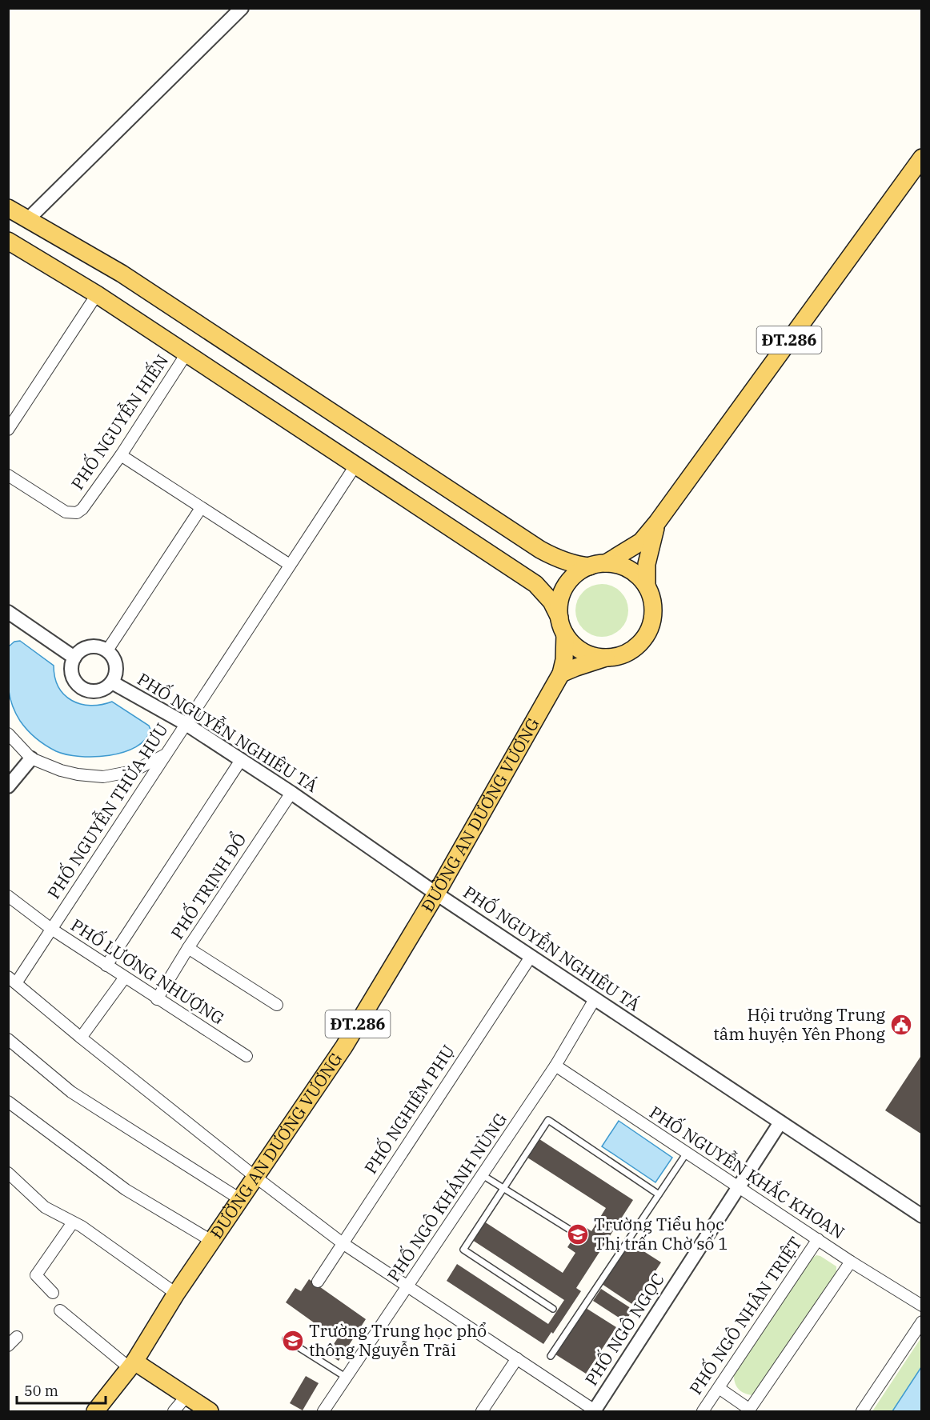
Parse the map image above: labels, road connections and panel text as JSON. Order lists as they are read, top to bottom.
{
  "streets": {
    "main road": ["ĐT.286", "ĐƯỜNG AN DƯƠNG VƯƠNG"],
    "street": [
      "PHỐ NGUYỄN HIẾN",
      "PHỐ NGUYỄN NGHIÊU TÁ",
      "PHỐ NGUYỄN THỪA HƯU",
      "PHỐ TRỊNH ĐỔ",
      "PHỐ LƯƠNG NHƯỢNG",
      "PHỐ NGHIÊM PHỤ",
      "PHỐ NGUYỄN KHẮC KHOAN",
      "PHỐ NGÔ KHÁNH NÙNG",
      "PHỐ NGÔ NHÂN TRIỆT",
      "PHỐ NGÔ NGỌC"
    ]
  },
  "crossings": [
    ["ĐT.286", "ĐƯỜNG AN DƯƠNG VƯƠNG"],
    ["PHỐ NGUYỄN NGHIÊU TÁ", "PHỐ NGUYỄN THỪA HƯU"],
    ["PHỐ NGUYỄN NGHIÊU TÁ", "ĐƯỜNG AN DƯƠNG VƯƠNG"],
    ["PHỐ NGUYỄN NGHIÊU TÁ", "PHỐ TRỊNH ĐỔ"],
    ["PHỐ NGUYỄN NGHIÊU TÁ", "PHỐ NGHIÊM PHỤ"],
    ["PHỐ NGUYỄN NGHIÊU TÁ", "PHỐ NGÔ KHÁNH NÙNG"],
    ["PHỐ NGUYỄN NGHIÊU TÁ", "PHỐ NGÔ NGỌC"],
    ["PHỐ NGUYỄN THỪA HƯU", "PHỐ LƯƠNG NHƯỢNG"],
    ["PHỐ TRỊNH ĐỔ", "PHỐ LƯƠNG NHƯỢNG"],
    ["PHỐ NGUYỄN KHẮC KHOAN", "PHỐ NGÔ KHÁNH NÙNG"],
    ["PHỐ NGUYỄN KHẮC KHOAN", "PHỐ NGÔ NHÂN TRIỆT"],
    ["PHỐ NGUYỄN KHẮC KHOAN", "PHỐ NGÔ NGỌC"]
  ],
  "places": {
    "public building": ["Hội trường Trung tâm huyện Yên Phong"],
    "school or university": ["Trường Tiểu học Thị trấn Chờ số 1", "Trường Trung học phổ thông Nguyễn Trãi"]
  },
  "scale_bar": "50 m"
}
